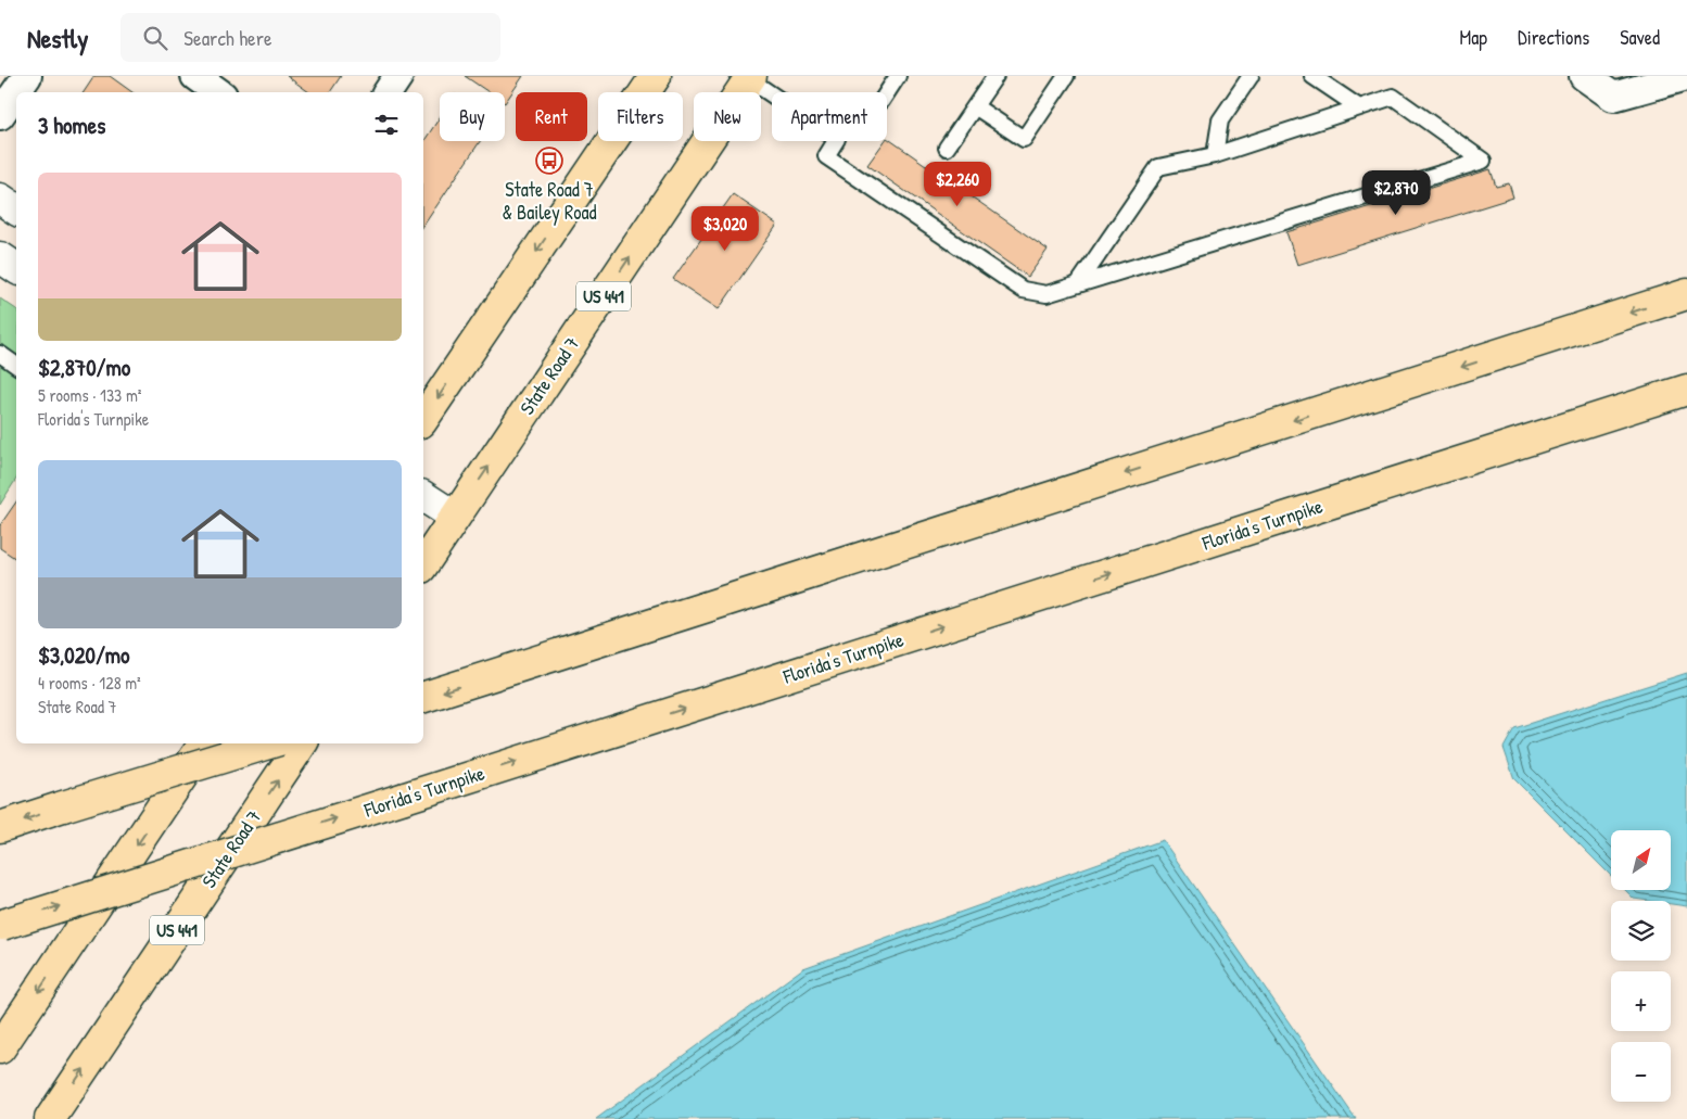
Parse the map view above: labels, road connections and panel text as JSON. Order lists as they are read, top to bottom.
{
  "streets": {
    "main road": ["US 441", "State Road 7", "Florida's Turnpike"]
  },
  "places": {
    "bus stop": ["State Road 7 & Bailey Road"]
  },
  "north": "top right",
  "page": {
    "header": "Nestly",
    "search": "Search here",
    "nav": ["Map", "Directions", "Saved"],
    "chip": [
      "Buy",
      "Rent",
      "Filters",
      "New",
      "Apartment"
    ],
    "heading": "3 homes",
    "list": [
      {
        "name": "$2,870/mo",
        "note": "5 rooms · 133 m² · Florida's Turnpike"
      },
      {
        "name": "$3,020/mo",
        "note": "4 rooms · 128 m² · State Road 7"
      }
    ],
    "price": ["$2,260", "$2,870", "$3,020"],
    "map_buttons": ["+", "−"]
  }
}
